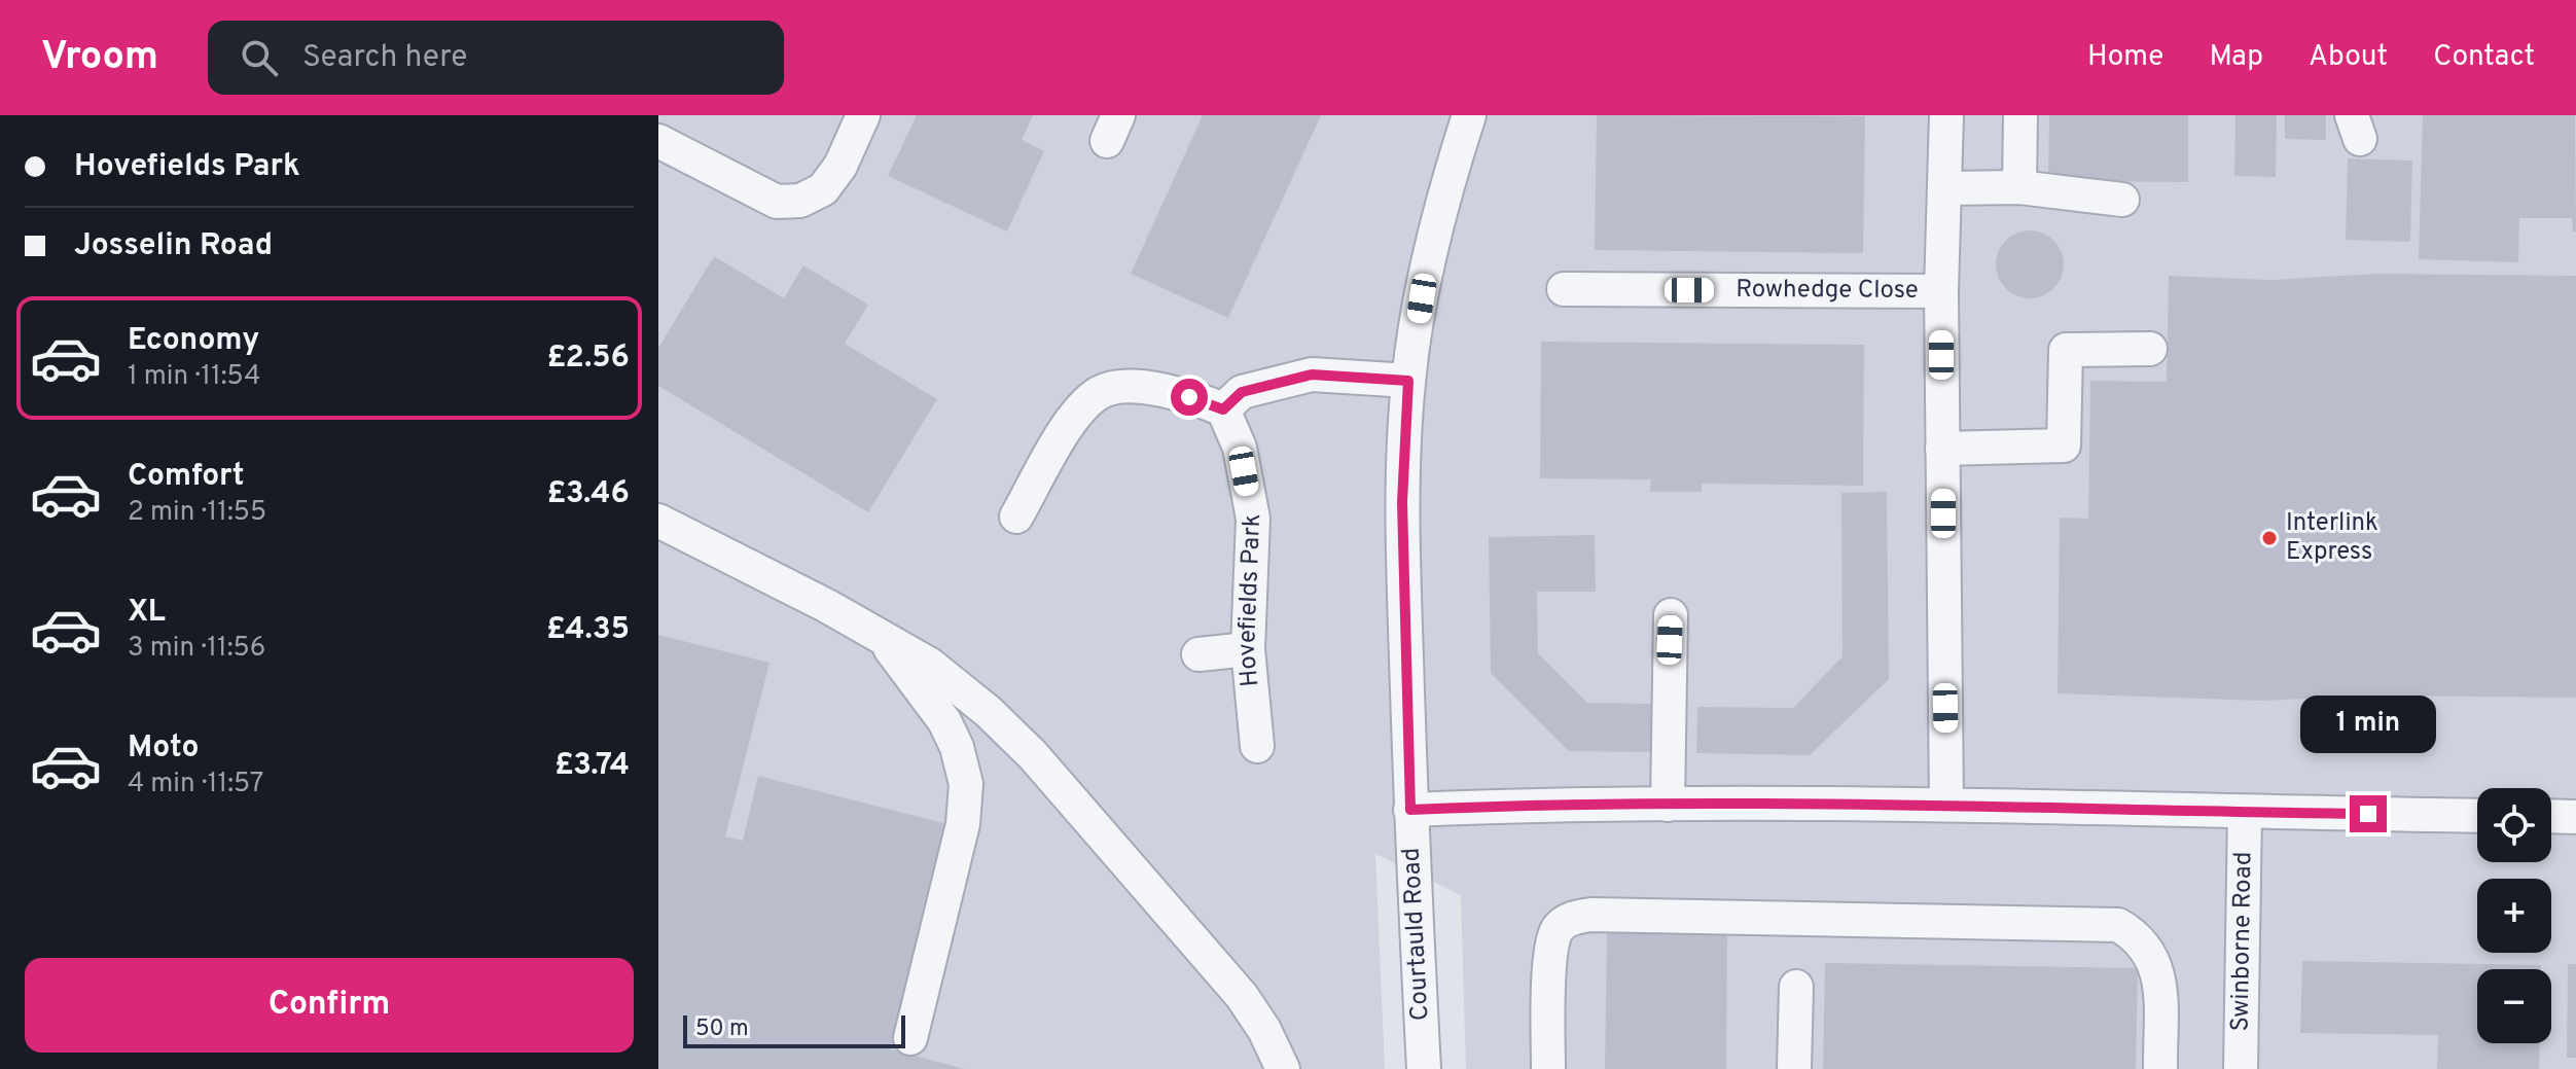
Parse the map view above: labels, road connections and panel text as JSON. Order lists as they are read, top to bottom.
{
  "streets": {
    "street": [
      "Rowhedge Close",
      "Hovefields Park",
      "Courtauld Road",
      "Swinborne Road"
    ]
  },
  "places": ["Interlink Express"],
  "scale_bar": "50 m",
  "page": {
    "header": "Vroom",
    "search": "Search here",
    "nav": [
      "Home",
      "Map",
      "About",
      "Contact"
    ],
    "banner": ["Hovefields Park", "Josselin Road"],
    "list": [
      {
        "name": "Economy",
        "note": "1 min · 11:54",
        "value": "£2.56"
      },
      {
        "name": "Comfort",
        "note": "2 min · 11:55",
        "value": "£3.46"
      },
      {
        "name": "XL",
        "note": "3 min · 11:56",
        "value": "£4.35"
      },
      {
        "name": "Moto",
        "note": "4 min · 11:57",
        "value": "£3.74"
      }
    ],
    "bubble": "1 min",
    "map_buttons": ["+", "−"],
    "buttons": "Confirm",
    "scale": "50 m"
  }
}
